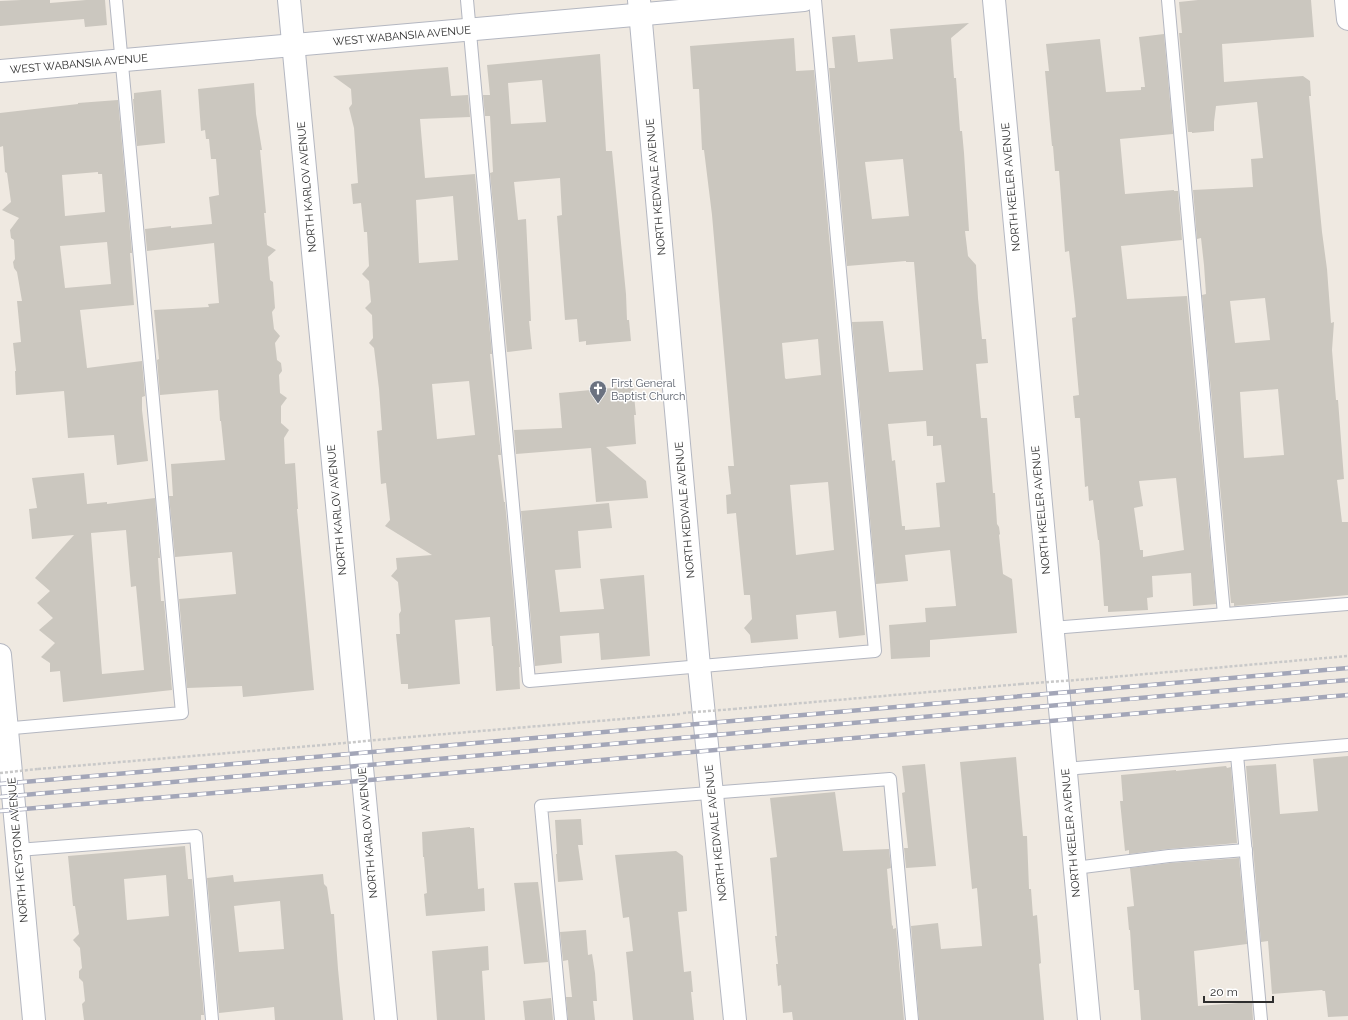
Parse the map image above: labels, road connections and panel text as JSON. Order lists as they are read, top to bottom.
{
  "streets": {
    "street": [
      "WEST WABANSIA AVENUE",
      "NORTH KARLOV AVENUE",
      "NORTH KEDVALE AVENUE",
      "NORTH KEELER AVENUE",
      "NORTH KEYSTONE AVENUE"
    ]
  },
  "crossings": [
    ["WEST WABANSIA AVENUE", "NORTH KARLOV AVENUE"],
    ["WEST WABANSIA AVENUE", "NORTH KEDVALE AVENUE"]
  ],
  "places": {
    "church": ["First General Baptist Church"]
  },
  "scale_bar": "20 m"
}
